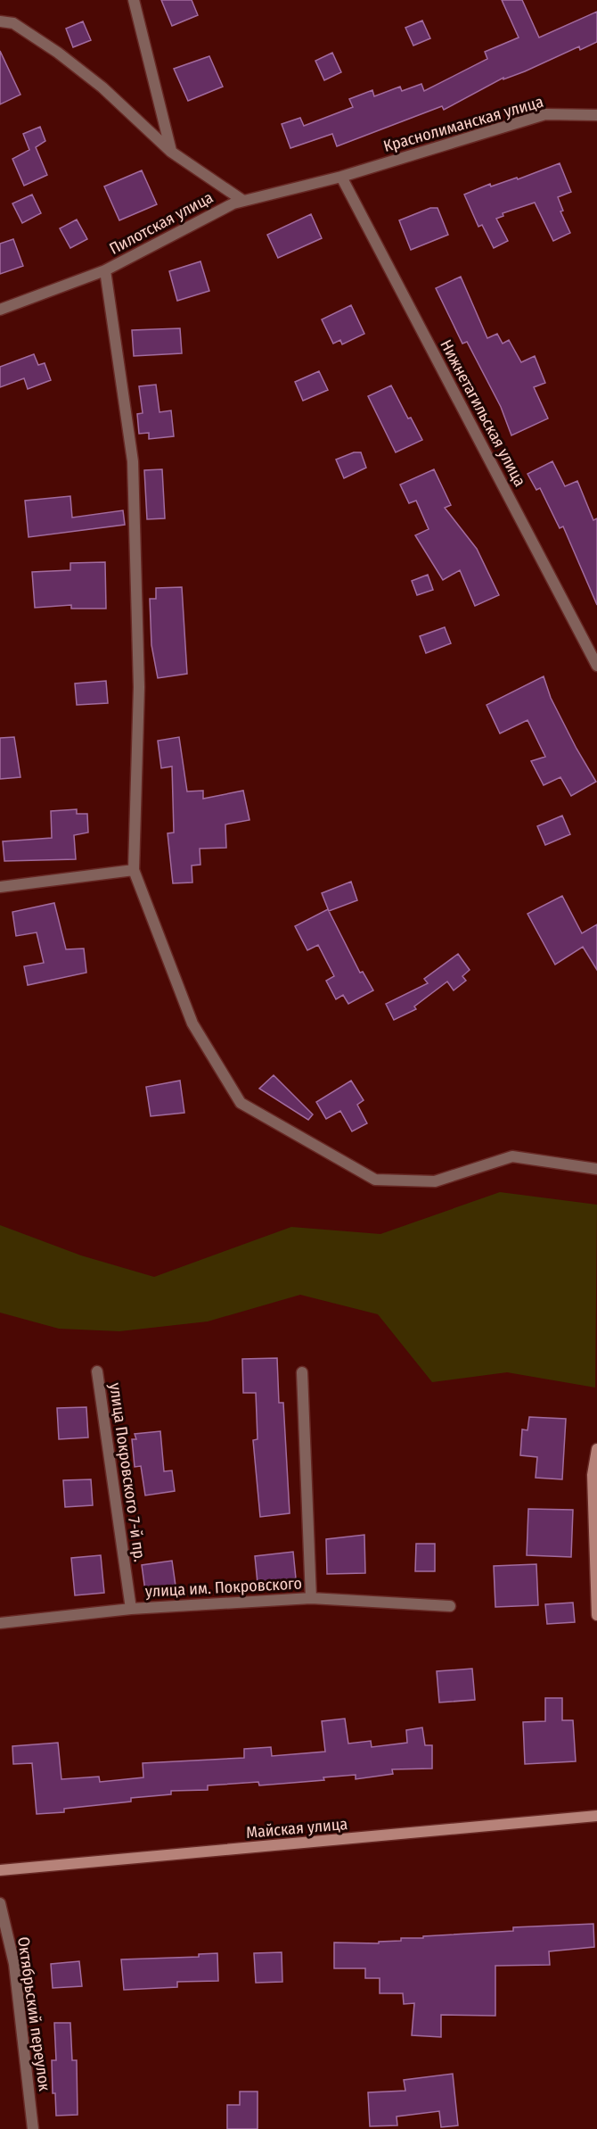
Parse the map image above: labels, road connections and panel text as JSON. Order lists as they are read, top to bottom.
{
  "streets": {
    "street": [
      "Краснолиманская улица",
      "Пилотская улица",
      "Нижнетагильская улица",
      "улица Покровского 7-й пр.",
      "улица им. Покровского",
      "Майская улица",
      "Октябрьский переулок"
    ]
  },
  "crossings": [
    ["Краснолиманская улица", "Пилотская улица"],
    ["Краснолиманская улица", "Нижнетагильская улица"],
    ["Пилотская улица", "Нижнетагильская улица"],
    ["улица Покровского 7-й пр.", "улица им. Покровского"]
  ]
}
